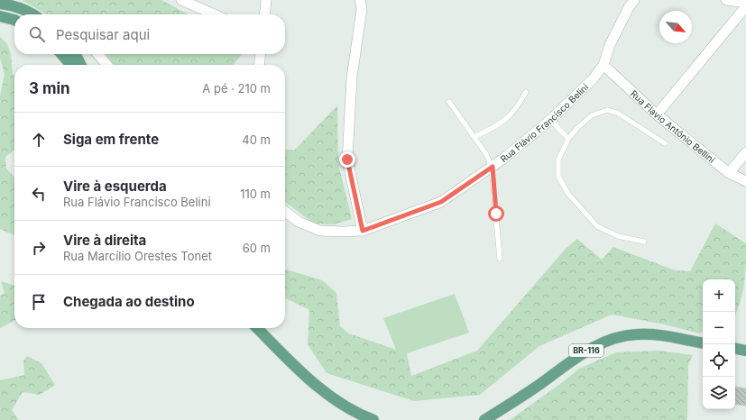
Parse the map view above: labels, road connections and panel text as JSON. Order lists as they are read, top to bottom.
{
  "streets": {
    "main road": ["BR-116"],
    "street": ["Rua Flávio Francisco Belini", "Rua Flavio Antônio Bellini"]
  },
  "crossings": [
    ["Rua Flávio Francisco Belini", "Rua Flavio Antônio Bellini"]
  ],
  "north": "bottom right",
  "page": {
    "search": "Pesquisar aqui",
    "heading": ["3 min", "A pé · 210 m"],
    "list": [
      ["Siga em frente", "40 m"],
      ["Vire à esquerda", "Rua Flávio Francisco Belini", "110 m"],
      ["Vire à direita", "Rua Marcílio Orestes Tonet", "60 m"],
      "Chegada ao destino"
    ],
    "map_buttons": ["+", "−"]
  }
}
